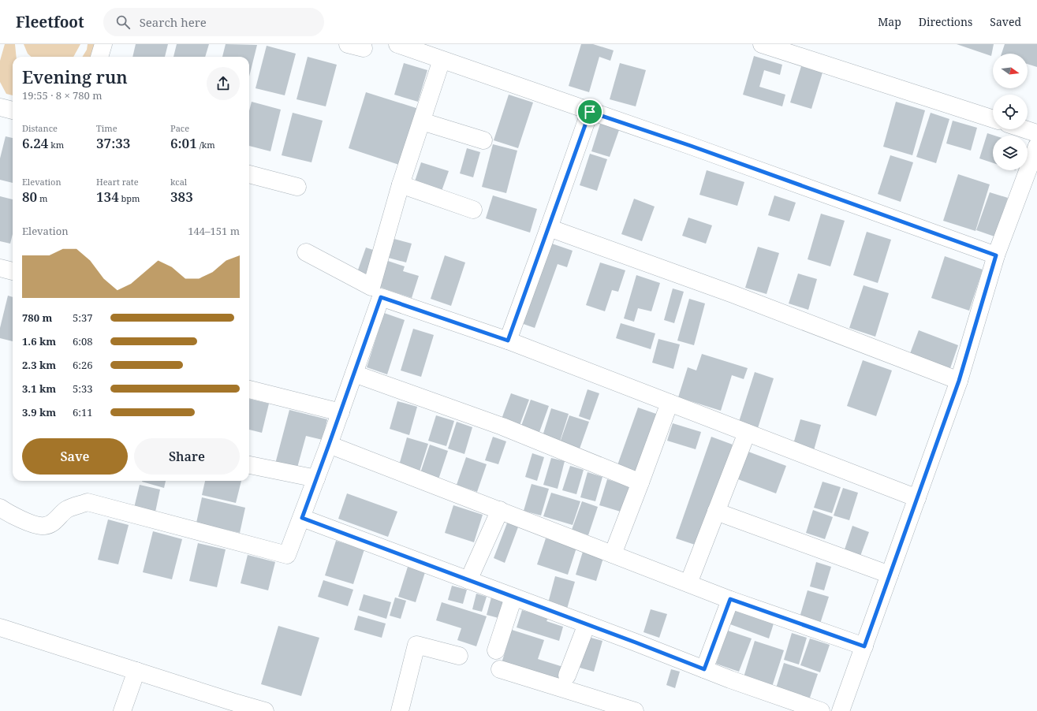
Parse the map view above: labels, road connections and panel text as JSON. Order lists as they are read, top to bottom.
{
  "north": "right",
  "page": {
    "header": "Fleetfoot",
    "search": "Search here",
    "nav": ["Map", "Directions", "Saved"],
    "heading": ["Evening run", "19:55 · 8 × 780 m"],
    "stats": [
      ["Distance", "6.24 km"],
      ["Time", "37:33"],
      ["Pace", "6:01 /km"],
      ["Elevation", "80 m"],
      ["Heart rate", "134 bpm"],
      ["kcal", "383"]
    ],
    "chart": ["Elevation", "144–151 m"],
    "list": [
      {
        "name": "780 m",
        "note": "5:37"
      },
      {
        "name": "1.6 km",
        "note": "6:08"
      },
      {
        "name": "2.3 km",
        "note": "6:26"
      },
      {
        "name": "3.1 km",
        "note": "5:33"
      },
      {
        "name": "3.9 km",
        "note": "6:11"
      }
    ],
    "buttons": ["Save", "Share"]
  }
}
